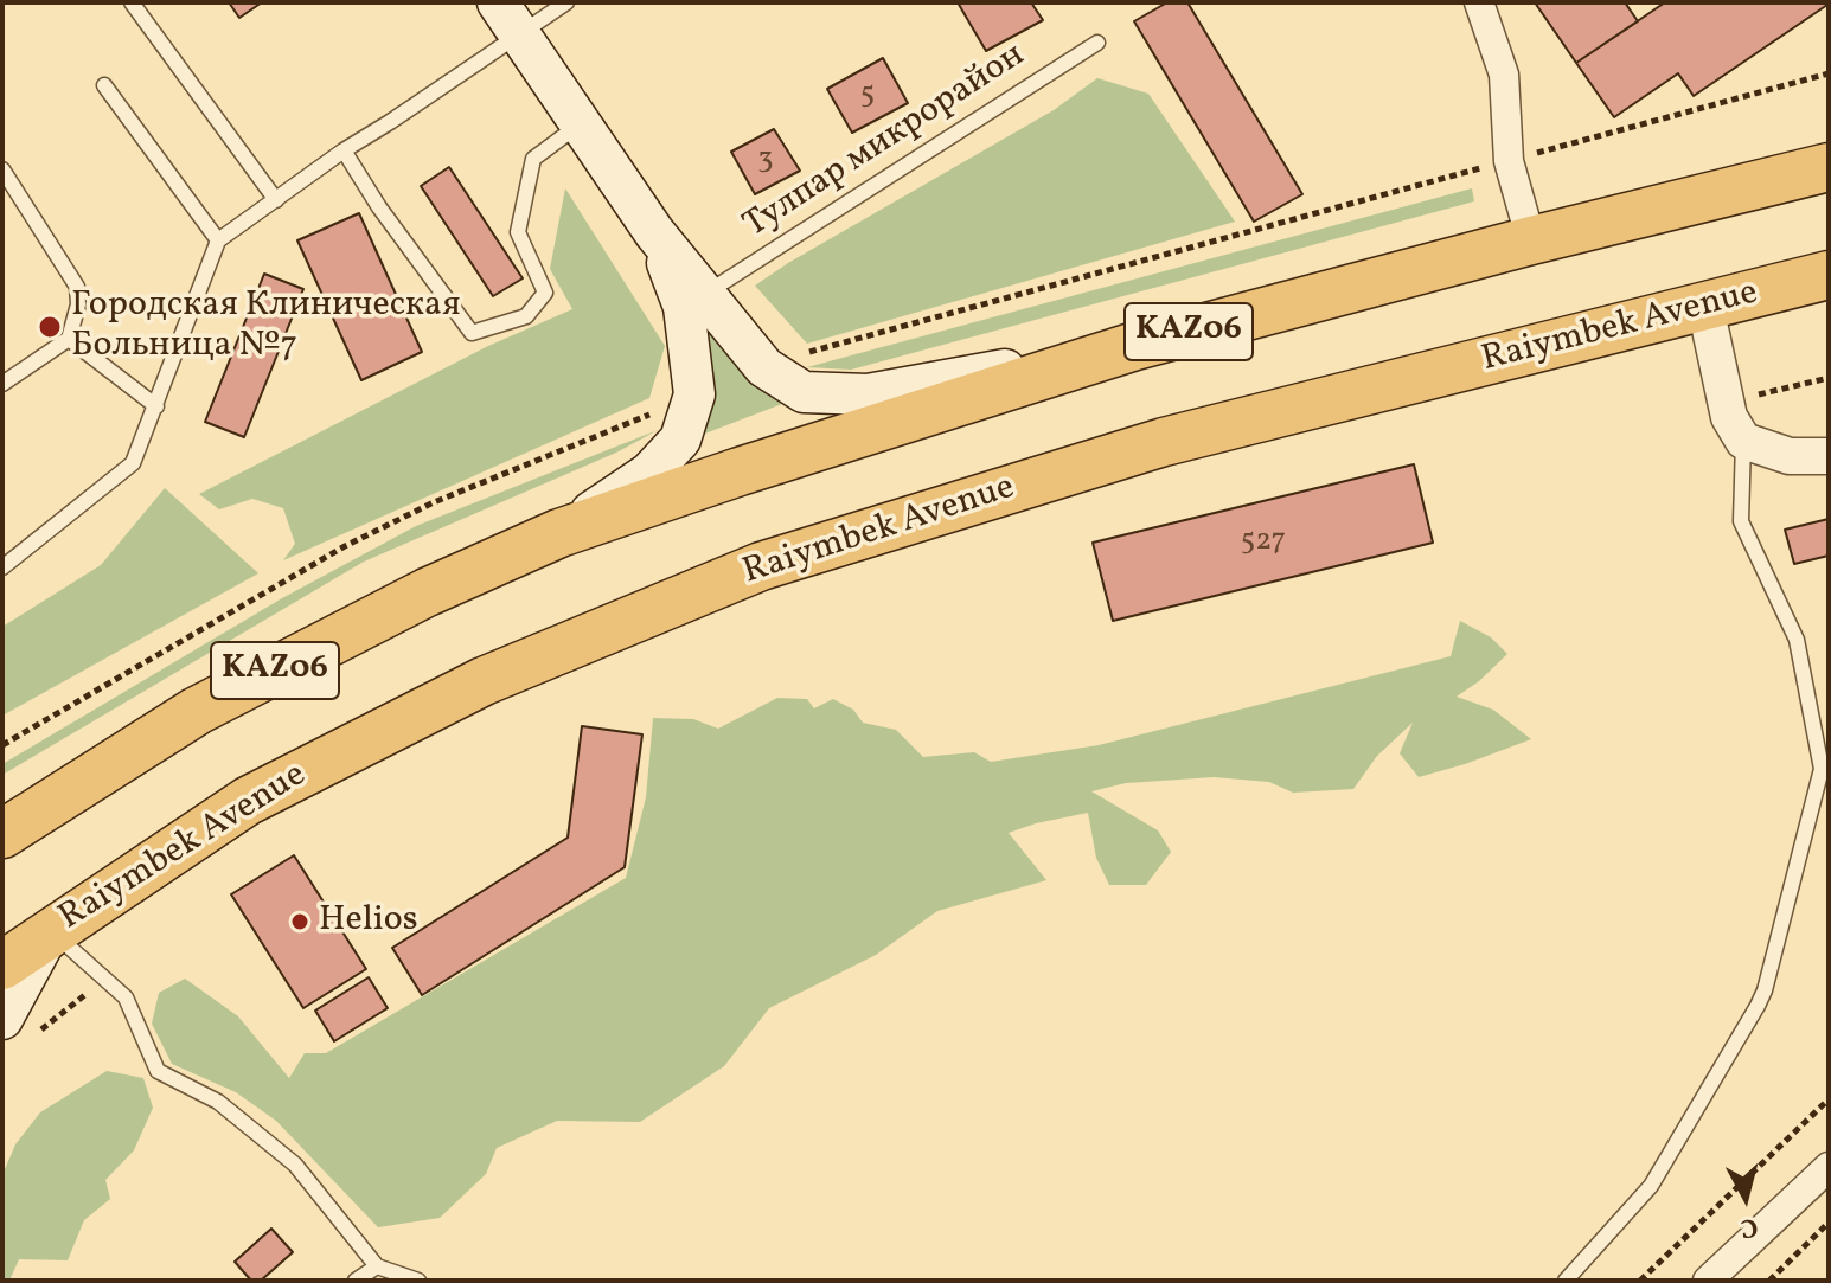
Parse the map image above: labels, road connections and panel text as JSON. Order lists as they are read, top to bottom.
{
  "streets": {
    "highway": ["Raiymbek Avenue", "KАZ06"],
    "lane": ["Тулпар микрорайон"]
  },
  "places": ["Городская Клиническая Больница №7", "Helios"],
  "house_numbers": ["5", "3", "527"],
  "north": "bottom"
}
